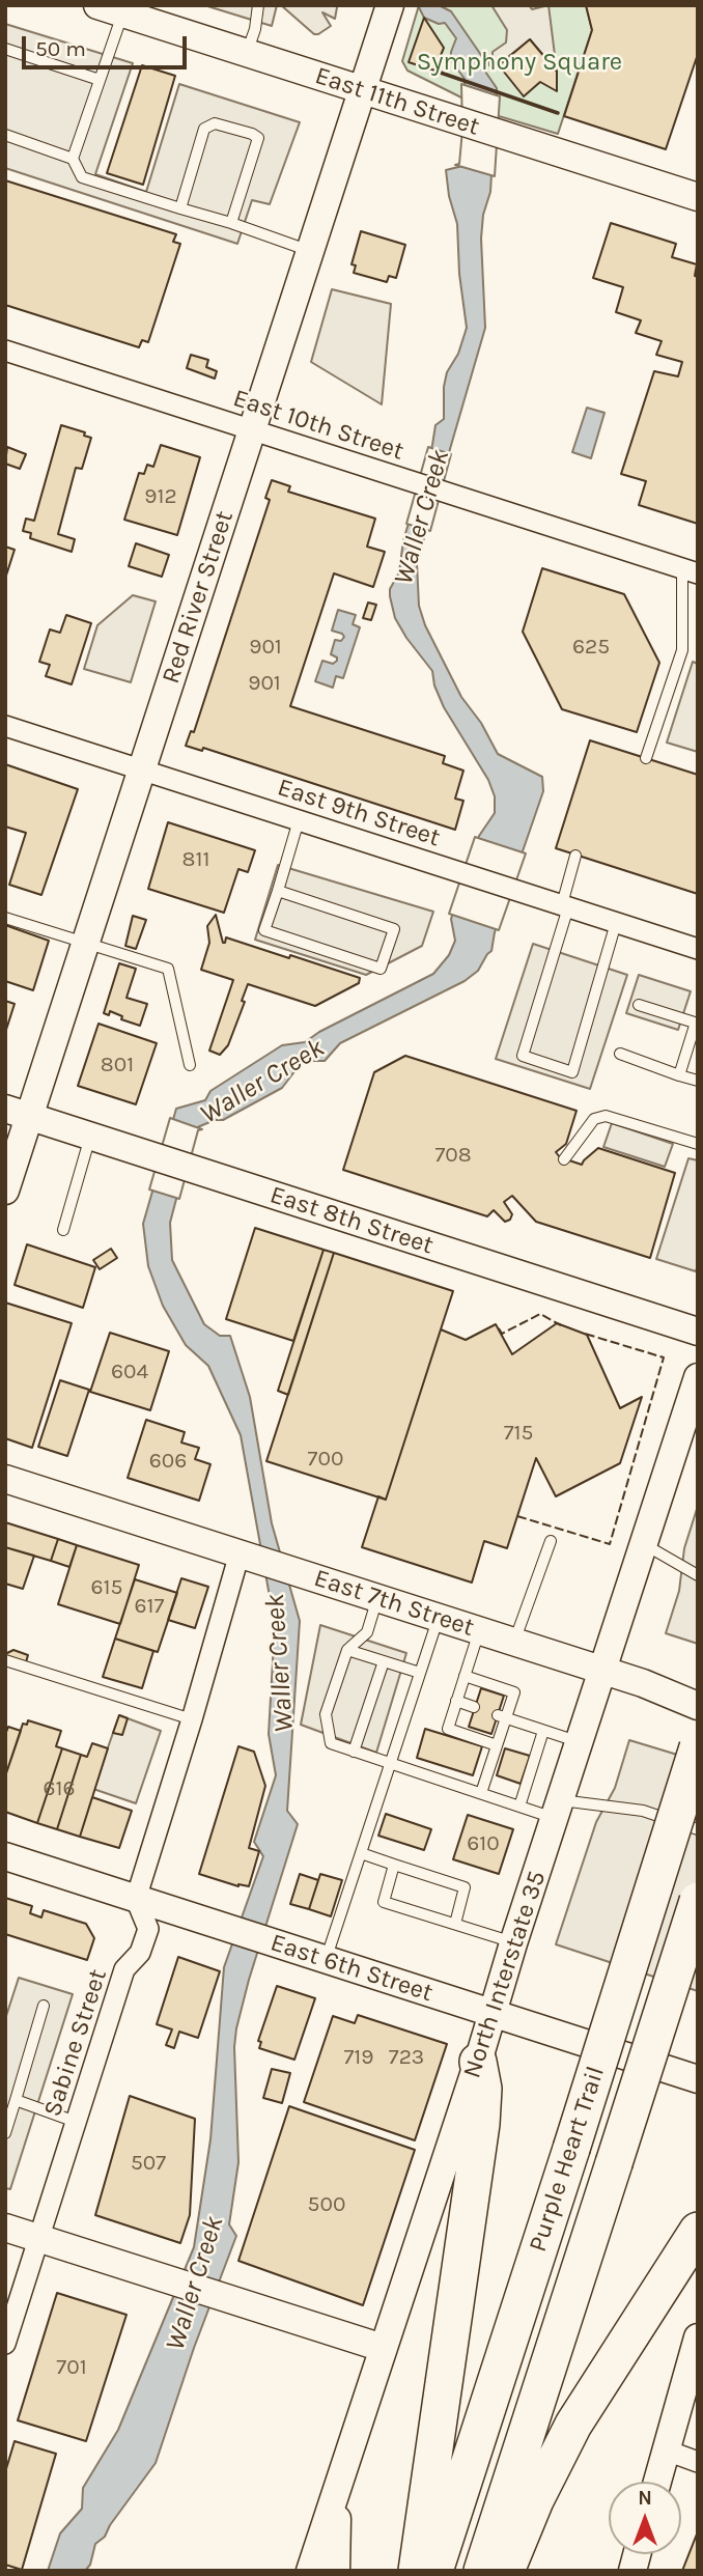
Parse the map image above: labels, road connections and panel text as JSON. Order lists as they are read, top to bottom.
{
  "streets": {
    "highway": ["Purple Heart Trail"],
    "main road": [
      "East 11th Street",
      "Red River Street",
      "East 8th Street",
      "East 7th Street",
      "East 6th Street",
      "North Interstate 35"
    ],
    "street": ["East 10th Street", "East 9th Street", "Sabine Street"]
  },
  "crossings": [
    ["East 11th Street", "Red River Street"],
    ["East 10th Street", "Red River Street"],
    ["Red River Street", "East 9th Street"],
    ["Red River Street", "East 8th Street"],
    ["East 7th Street", "North Interstate 35"],
    ["East 6th Street", "North Interstate 35"],
    ["East 6th Street", "Sabine Street"]
  ],
  "water": ["Waller Creek"],
  "parks": ["Symphony Square"],
  "house_numbers": [
    "912",
    "901",
    "625",
    "901",
    "811",
    "801",
    "708",
    "604",
    "715",
    "700",
    "606",
    "615",
    "617",
    "616",
    "610",
    "719",
    "723",
    "507",
    "500",
    "701"
  ],
  "scale_bar": "50 m",
  "north": "top"
}
